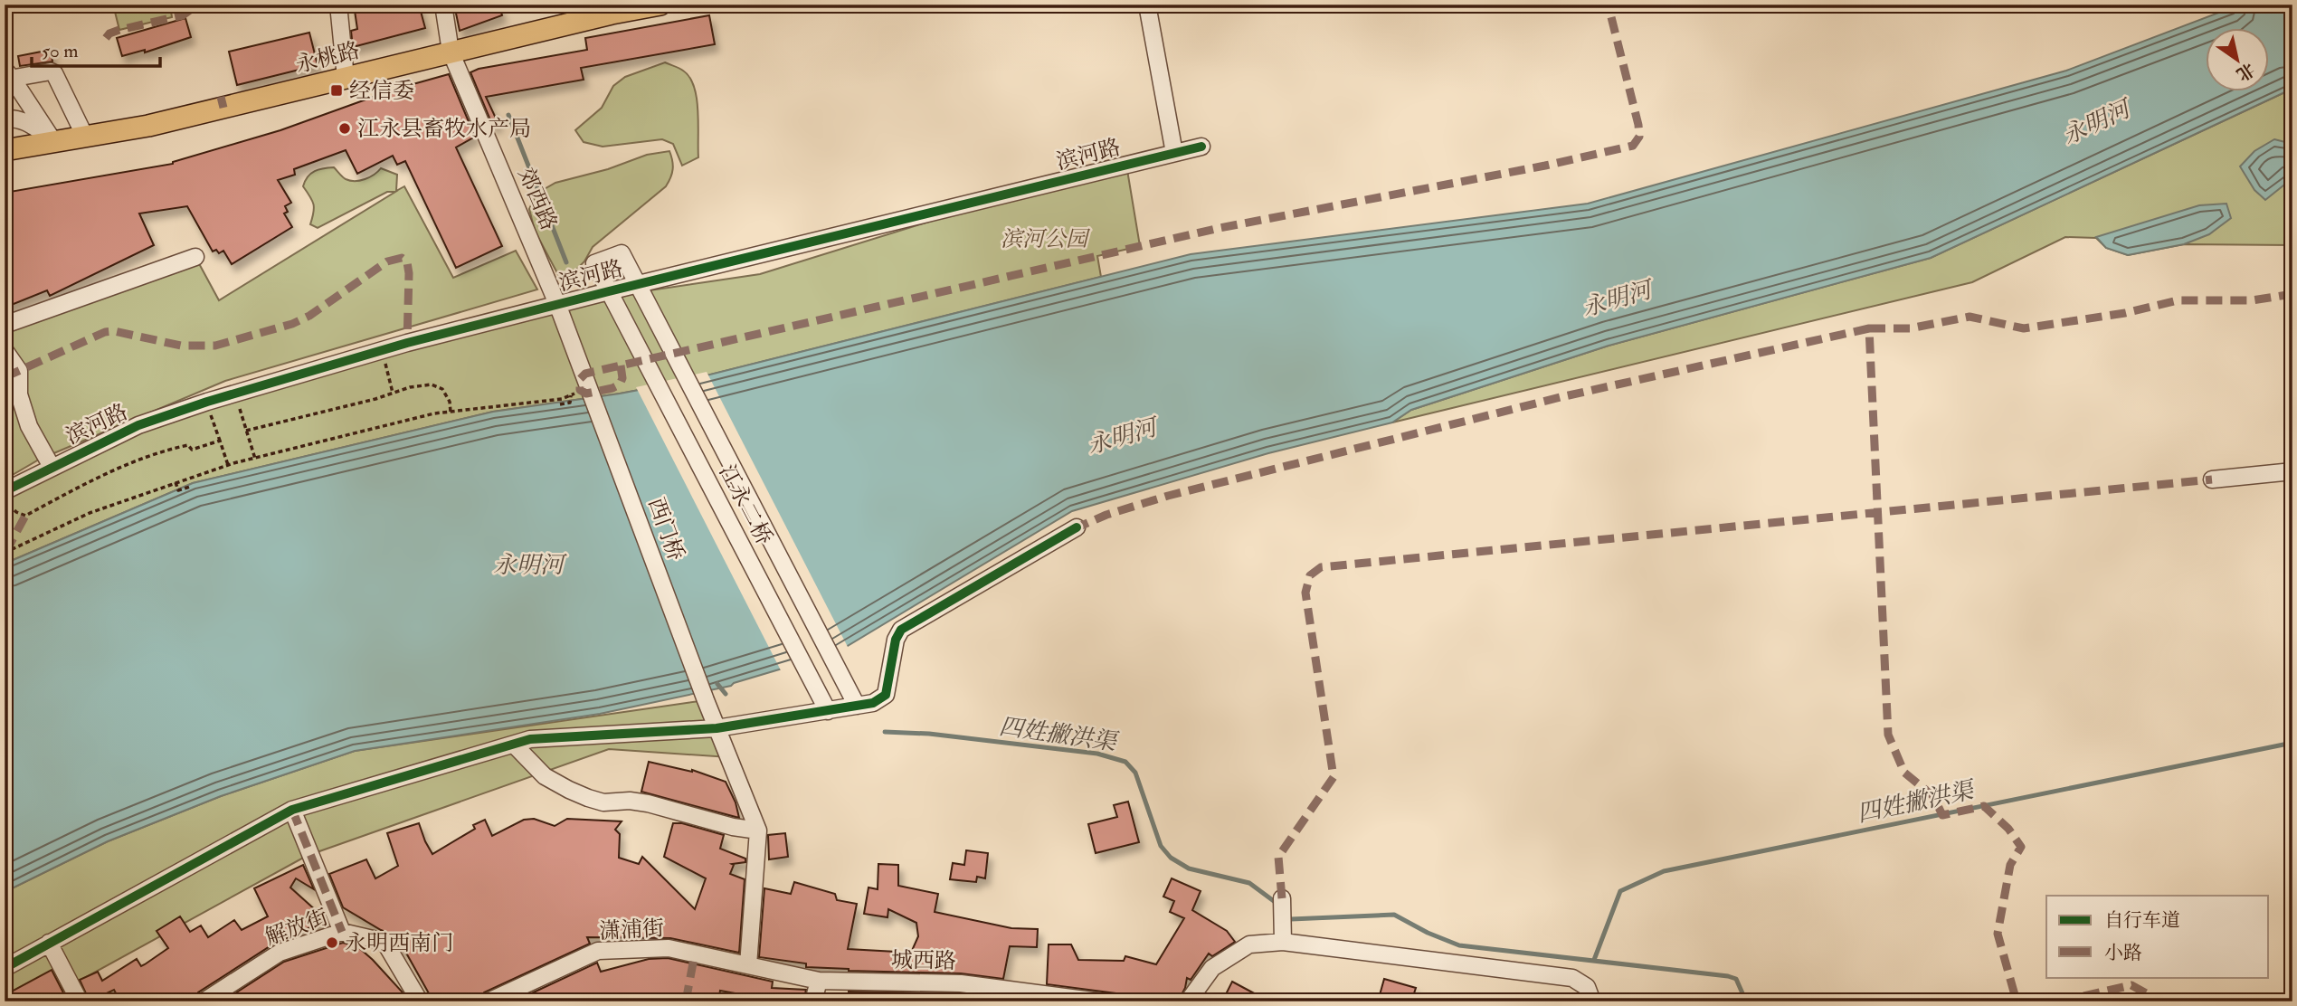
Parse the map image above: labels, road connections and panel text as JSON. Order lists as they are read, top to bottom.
{
  "streets": {
    "main road": ["永桃路"],
    "street": [
      "滨河路",
      "郊西路",
      "江永二桥",
      "西门桥",
      "解放街",
      "潇浦街",
      "城西路"
    ]
  },
  "crossings": [
    ["永桃路", "郊西路"],
    ["滨河路", "郊西路"],
    ["滨河路", "江永二桥"],
    ["郊西路", "西门桥"],
    ["潇浦街", "城西路"]
  ],
  "water": ["永明河", "四姓撇洪渠"],
  "parks": ["滨河公园"],
  "places": {
    "transit": ["经信委"],
    "other": ["江永县畜牧水产局", "永明西南门"]
  },
  "legend": ["自行车道", "小路"],
  "scale_bar": "50 m",
  "north": "bottom right"
}
